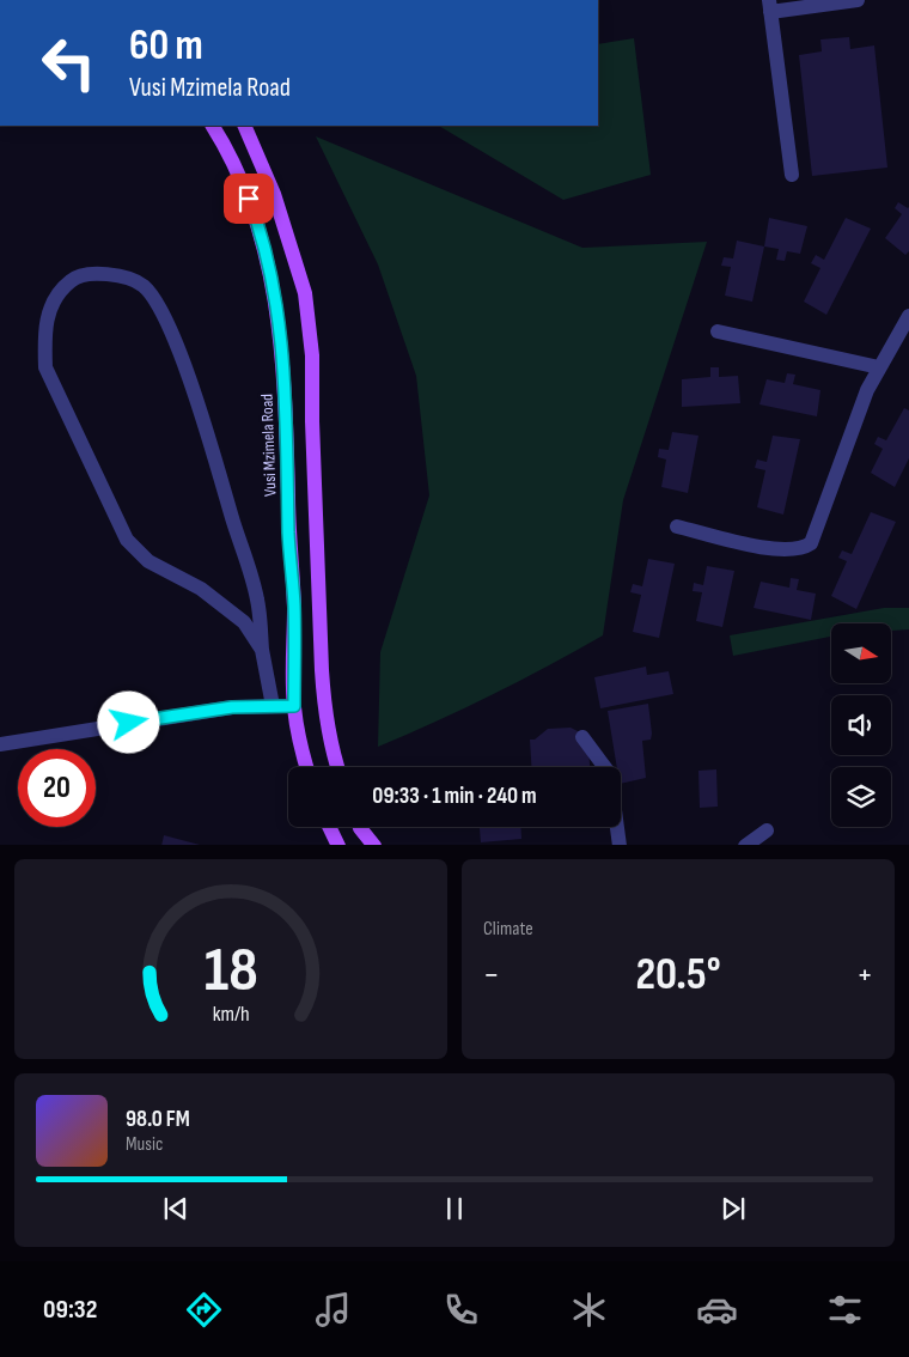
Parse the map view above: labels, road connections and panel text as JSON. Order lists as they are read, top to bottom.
{
  "streets": {
    "main road": ["Vusi Mzimela Road"]
  },
  "north": "right",
  "page": {
    "turn": ["60 m", "Vusi Mzimela Road"],
    "limit": "20",
    "trip": "09:33 · 1 min · 240 m",
    "tile": "Climate",
    "heat": ["−", "20.5°", "+"],
    "song": ["98.0 FM", "Music"],
    "tabs": "09:32",
    "gauge": ["18", "km/h"]
  }
}
